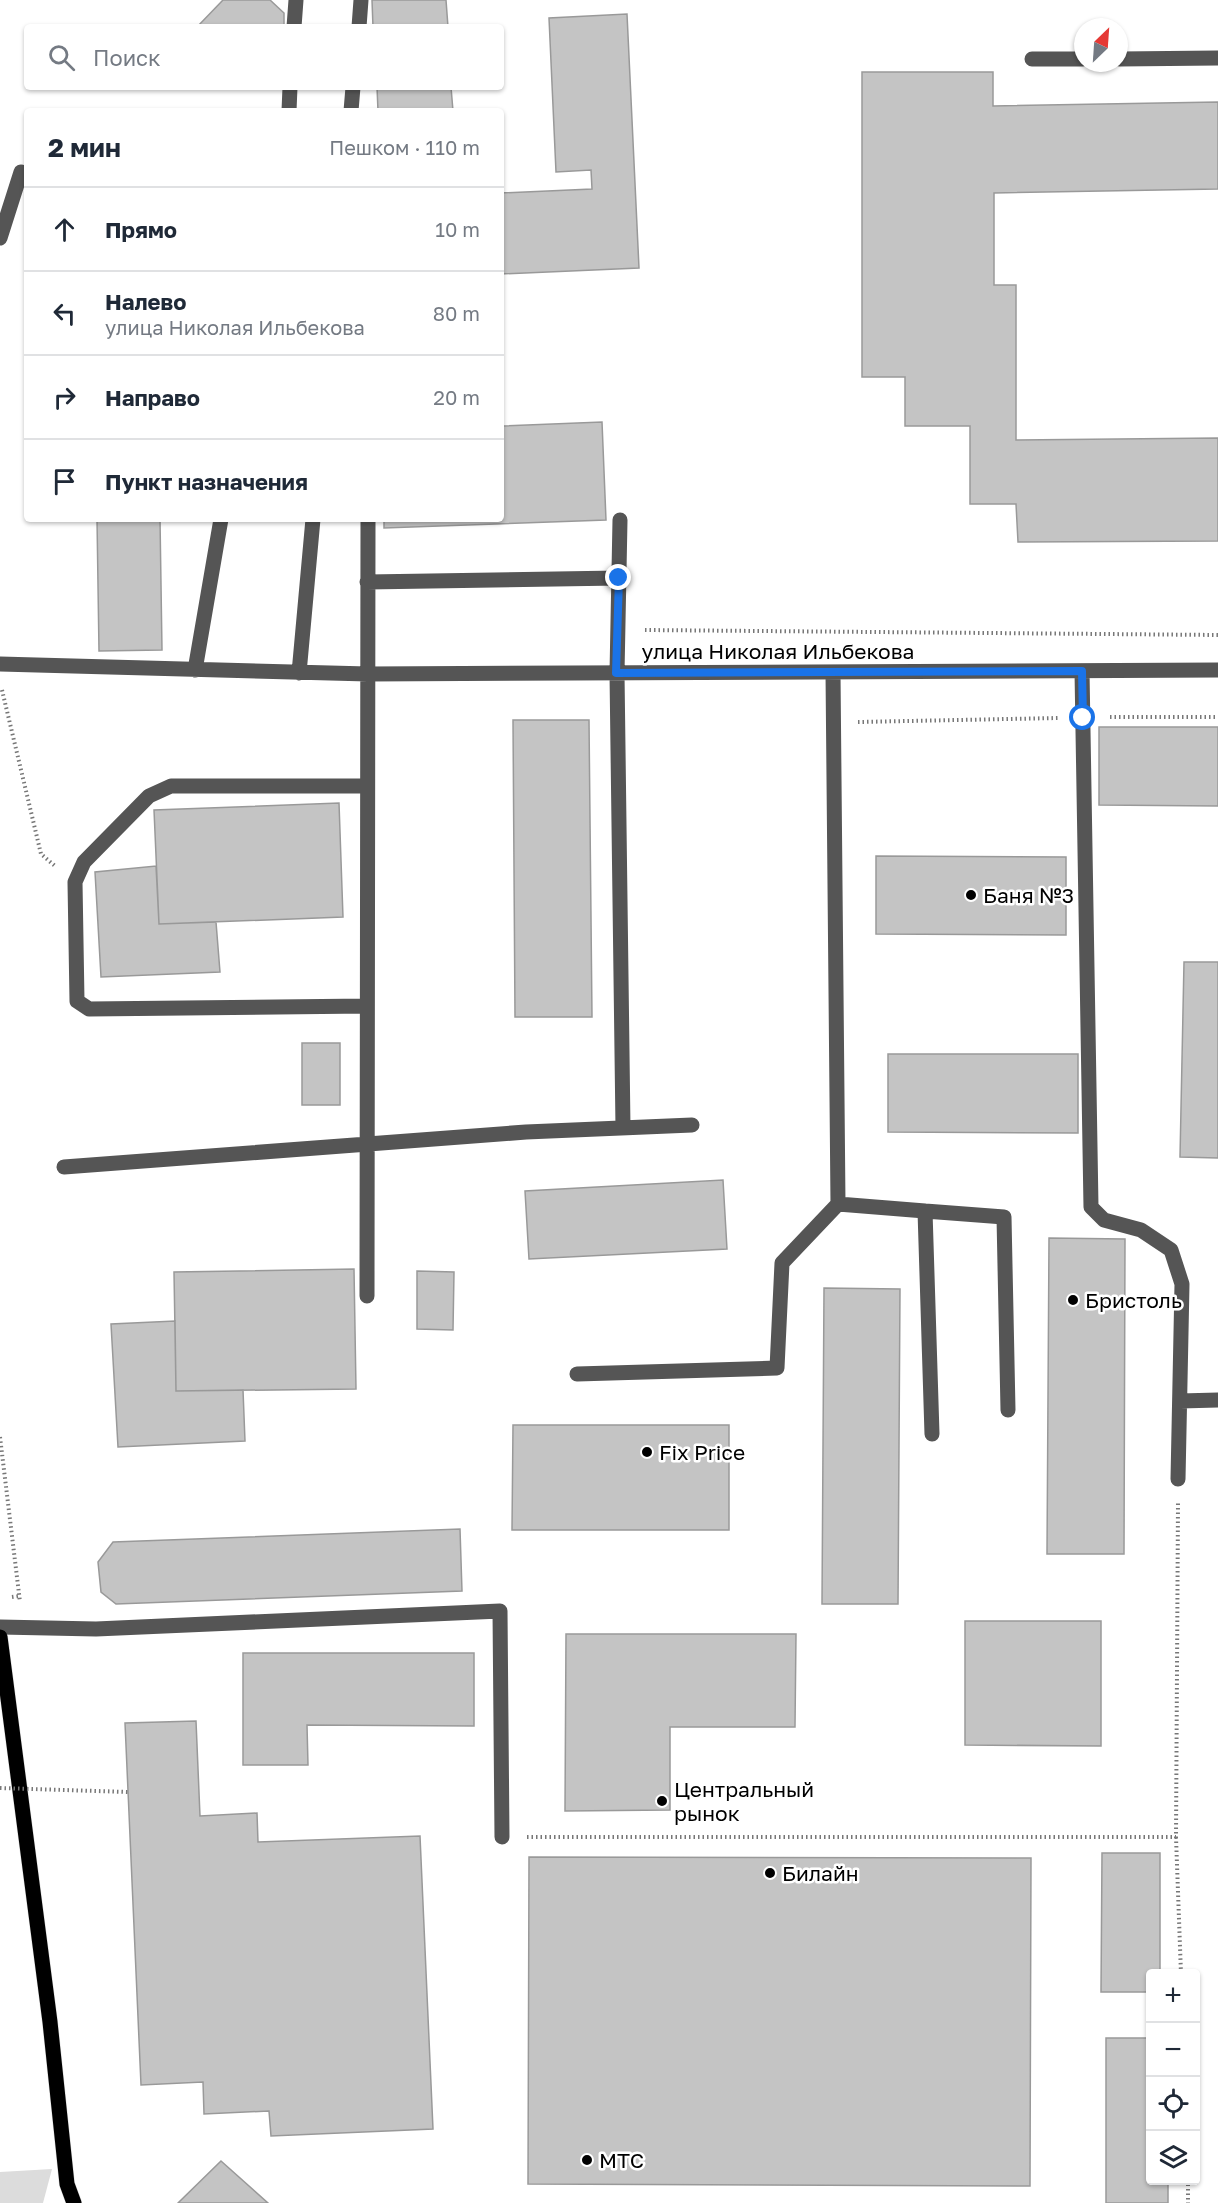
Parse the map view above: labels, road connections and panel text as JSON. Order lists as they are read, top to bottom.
{
  "streets": {
    "street": ["улица Николая Ильбекова"]
  },
  "places": [
    "Баня №3",
    "Бристоль",
    "Fix Price",
    "Центральный рынок",
    "Билайн",
    "МТС"
  ],
  "north": "top right",
  "page": {
    "search": "Поиск",
    "heading": ["2 мин", "Пешком · 110 m"],
    "list": [
      ["Прямо", "10 m"],
      ["Налево", "улица Николая Ильбекова", "80 m"],
      ["Направо", "20 m"],
      "Пункт назначения"
    ],
    "map_buttons": ["+", "−"]
  }
}
